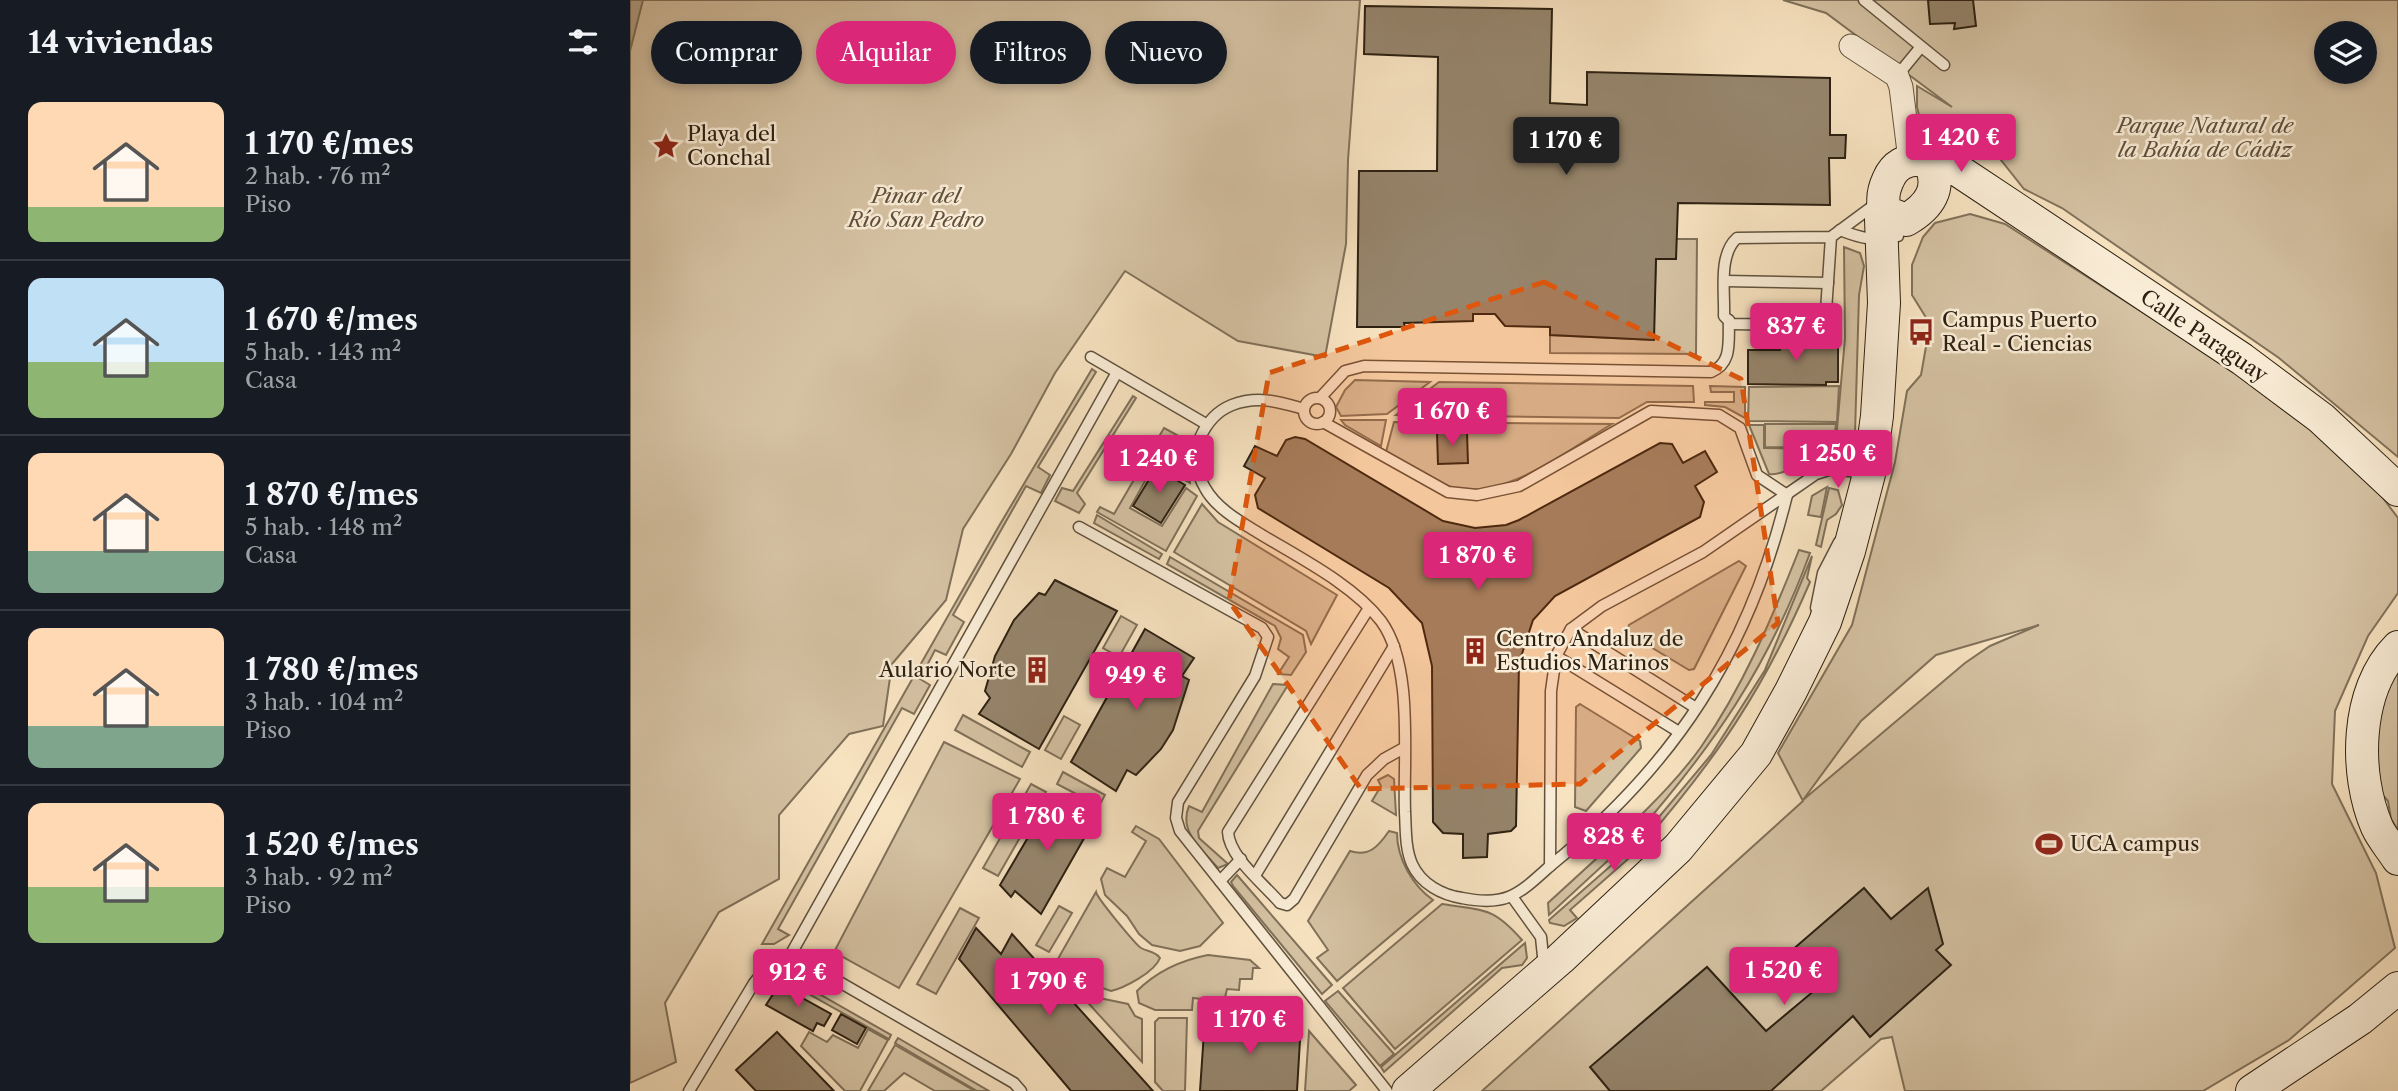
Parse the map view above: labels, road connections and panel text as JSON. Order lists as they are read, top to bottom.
{
  "streets": {
    "street": ["Calle Paraguay"]
  },
  "parks": ["Parque Natural de la Bahía de Cádiz", "Pinar del Río San Pedro"],
  "places": {
    "place": ["Playa del Conchal"],
    "bus stop": ["Campus Puerto Real - Ciencias"],
    "building": ["Centro Andaluz de Estudios Marinos", "Aulario Norte"],
    "sports": ["UCA campus"]
  },
  "page": {
    "heading": "14 viviendas",
    "chip": [
      "Comprar",
      "Alquilar",
      "Filtros",
      "Nuevo"
    ],
    "list": [
      {
        "name": "1 170 €/mes",
        "note": "2 hab. · 76 m² · Piso"
      },
      {
        "name": "1 670 €/mes",
        "note": "5 hab. · 143 m² · Casa"
      },
      {
        "name": "1 870 €/mes",
        "note": "5 hab. · 148 m² · Casa"
      },
      {
        "name": "1 780 €/mes",
        "note": "3 hab. · 104 m² · Piso"
      },
      {
        "name": "1 520 €/mes",
        "note": "3 hab. · 92 m² · Piso"
      }
    ],
    "price": [
      "1 420 €",
      "1 170 €",
      "837 €",
      "1 670 €",
      "1 250 €",
      "1 240 €",
      "1 870 €",
      "949 €",
      "1 780 €",
      "828 €",
      "1 520 €",
      "912 €",
      "1 790 €",
      "1 170 €"
    ]
  }
}
